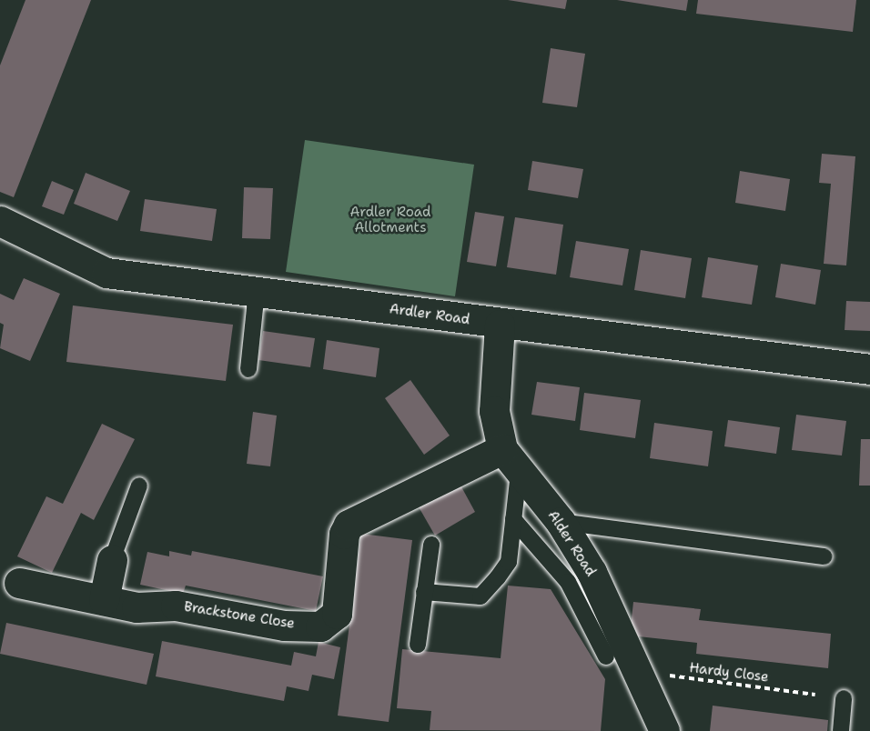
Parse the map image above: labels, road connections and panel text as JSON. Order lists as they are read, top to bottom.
{
  "streets": {
    "street": ["Ardler Road", "Alder Road", "Brackstone Close"],
    "path": ["Hardy Close"]
  },
  "crossings": [
    ["Ardler Road", "Alder Road"],
    ["Alder Road", "Brackstone Close"],
    ["Alder Road", "Hardy Close"]
  ],
  "parks": ["Ardler Road Allotments"]
}
